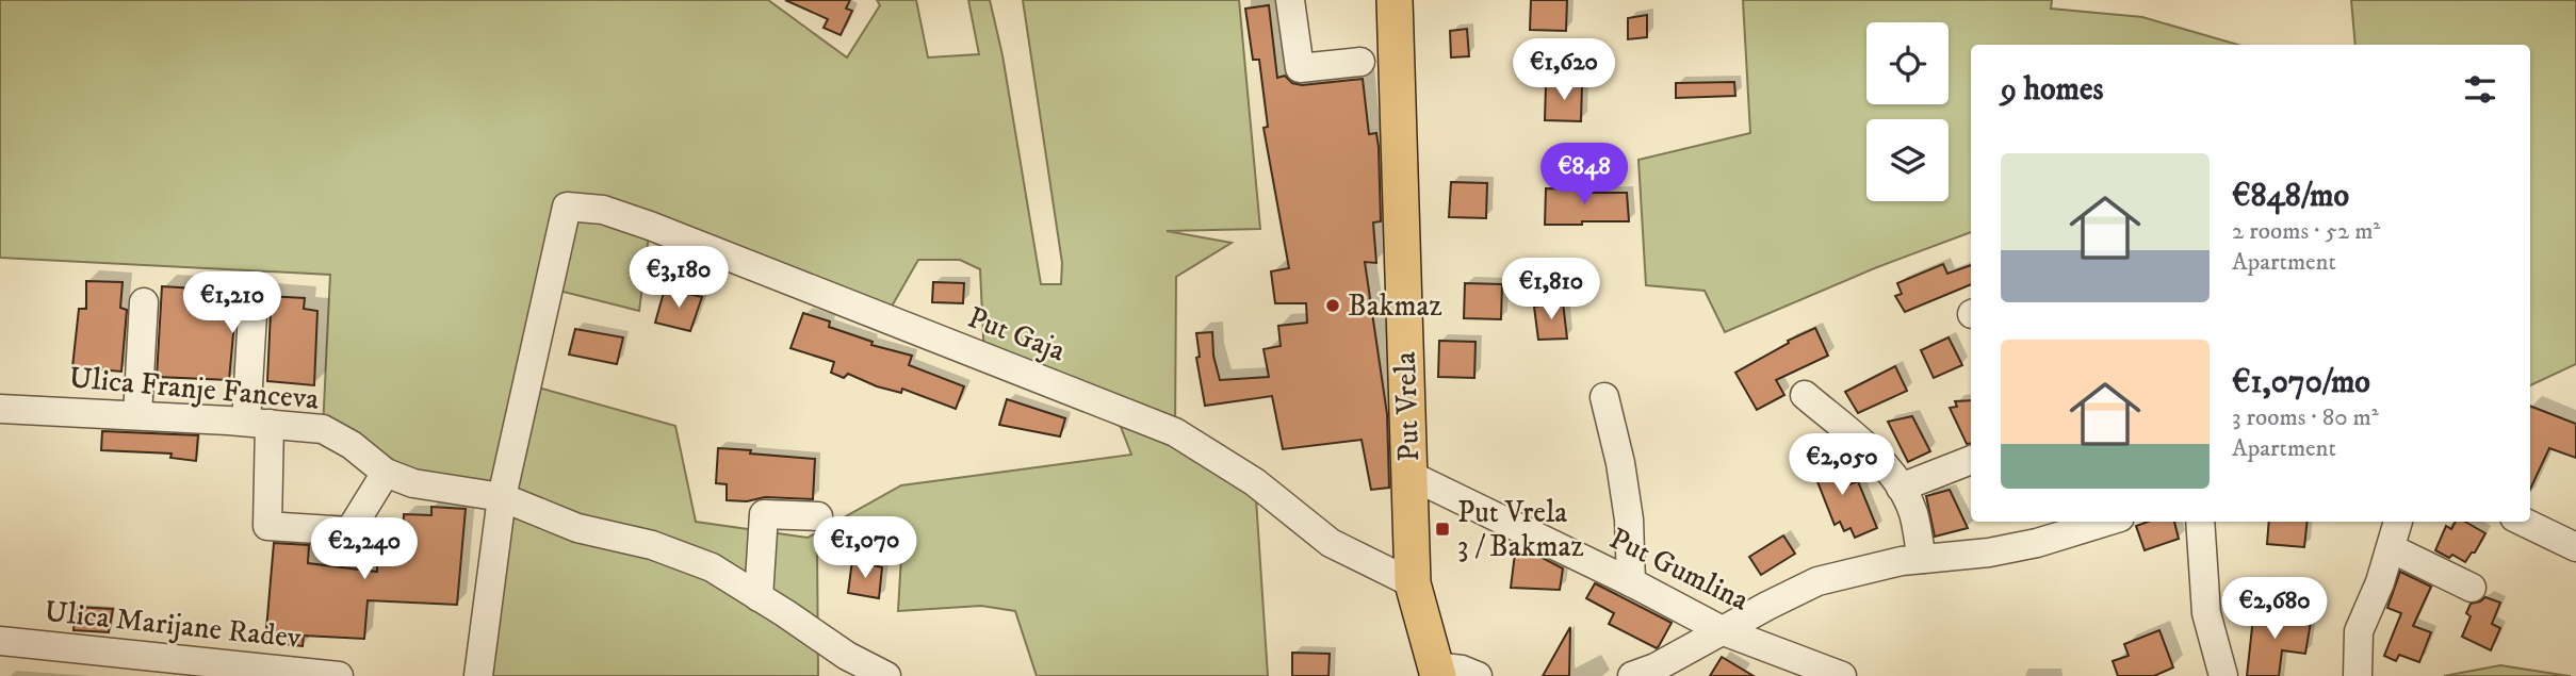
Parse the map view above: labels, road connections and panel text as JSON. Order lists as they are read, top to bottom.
{
  "streets": {
    "main road": ["Put Vrela"],
    "street": [
      "Put Gaja",
      "Ulica Franje Fanceva",
      "Put Gumlina",
      "Ulica Marijane Radev"
    ]
  },
  "crossings": [
    ["Put Gaja", "Ulica Franje Fanceva"],
    ["Put Gaja", "Put Vrela"],
    ["Put Vrela", "Put Gumlina"]
  ],
  "places": {
    "other": ["Bakmaz"],
    "transit": ["Put Vrela 3 / Bakmaz"]
  },
  "page": {
    "price": [
      "€1,620",
      "€848",
      "€3,180",
      "€1,810",
      "€1,210",
      "€2,050",
      "€1,070",
      "€2,240",
      "€2,680"
    ],
    "heading": "9 homes",
    "list": [
      {
        "name": "€848/mo",
        "note": "2 rooms · 52 m² · Apartment"
      },
      {
        "name": "€1,070/mo",
        "note": "3 rooms · 80 m² · Apartment"
      }
    ]
  }
}
